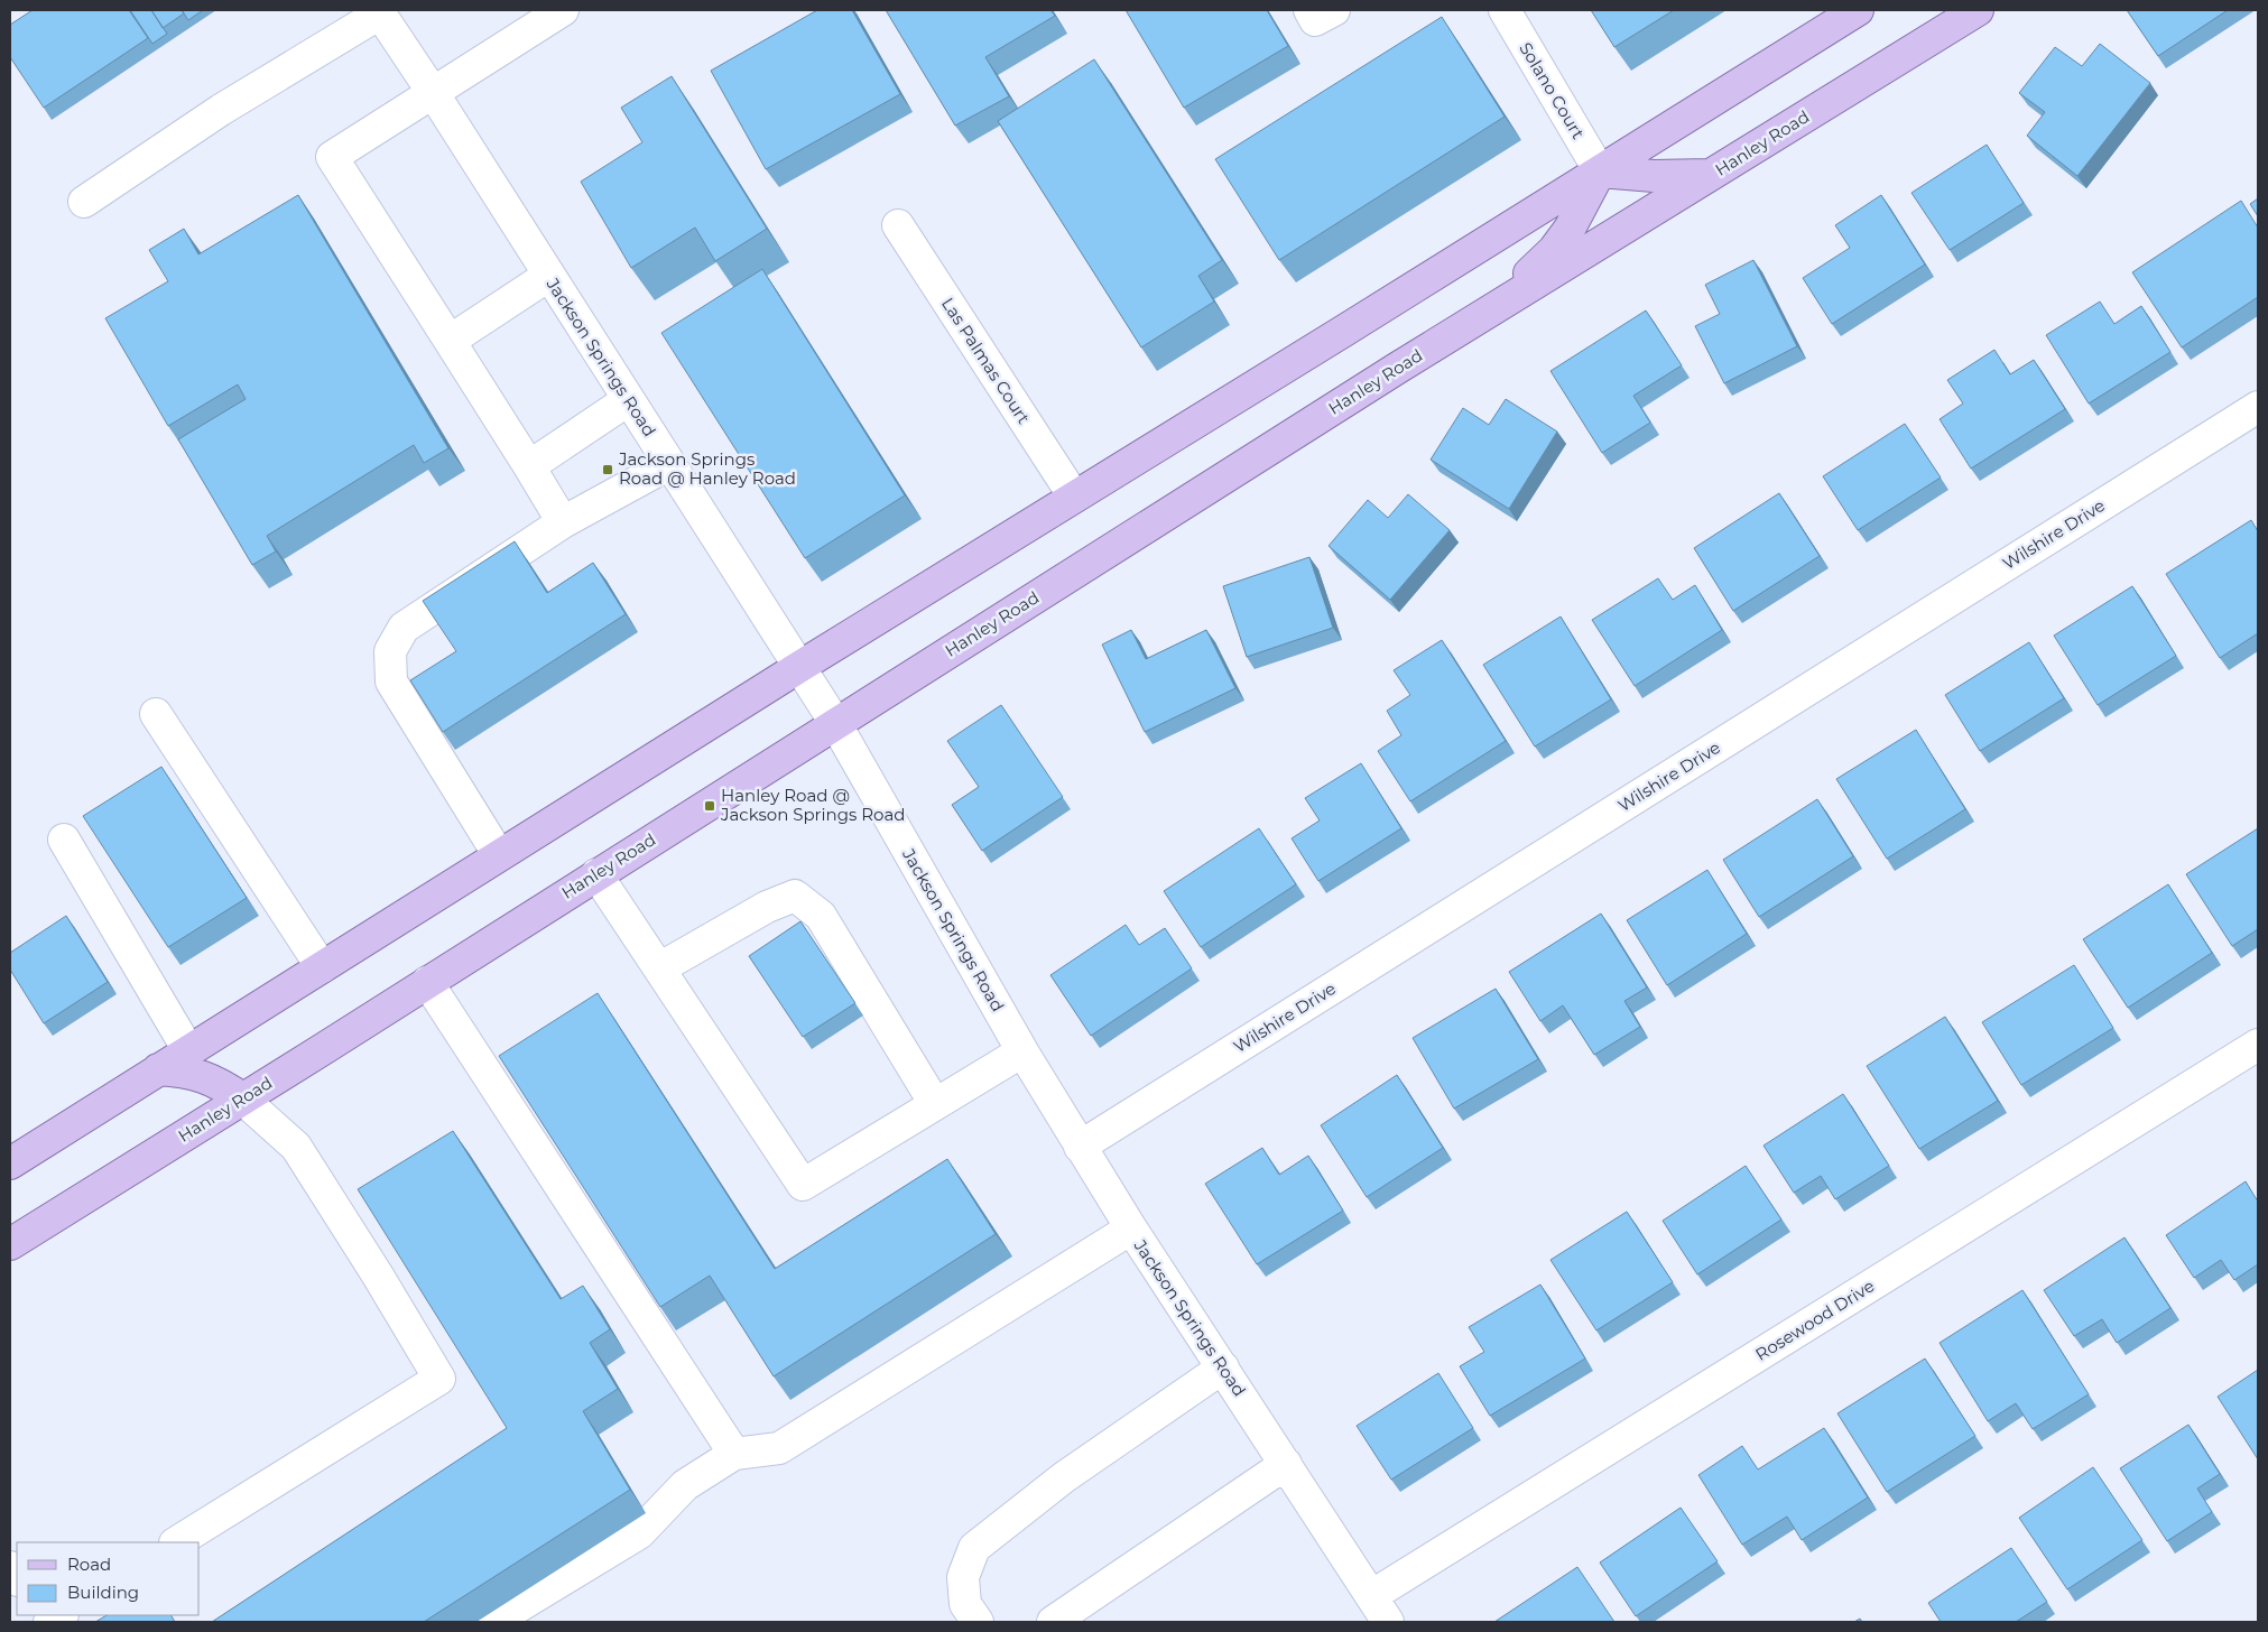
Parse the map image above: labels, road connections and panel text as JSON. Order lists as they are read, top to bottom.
{
  "streets": {
    "main road": ["Hanley Road"],
    "street": [
      "Solano Court",
      "Jackson Springs Road",
      "Las Palmas Court",
      "Wilshire Drive",
      "Rosewood Drive"
    ]
  },
  "crossings": [
    ["Hanley Road", "Jackson Springs Road"],
    ["Jackson Springs Road", "Wilshire Drive"],
    ["Jackson Springs Road", "Rosewood Drive"]
  ],
  "places": {
    "transit": ["Jackson Springs Road @ Hanley Road", "Hanley Road @ Jackson Springs Road"]
  },
  "legend": ["Road", "Building"]
}
